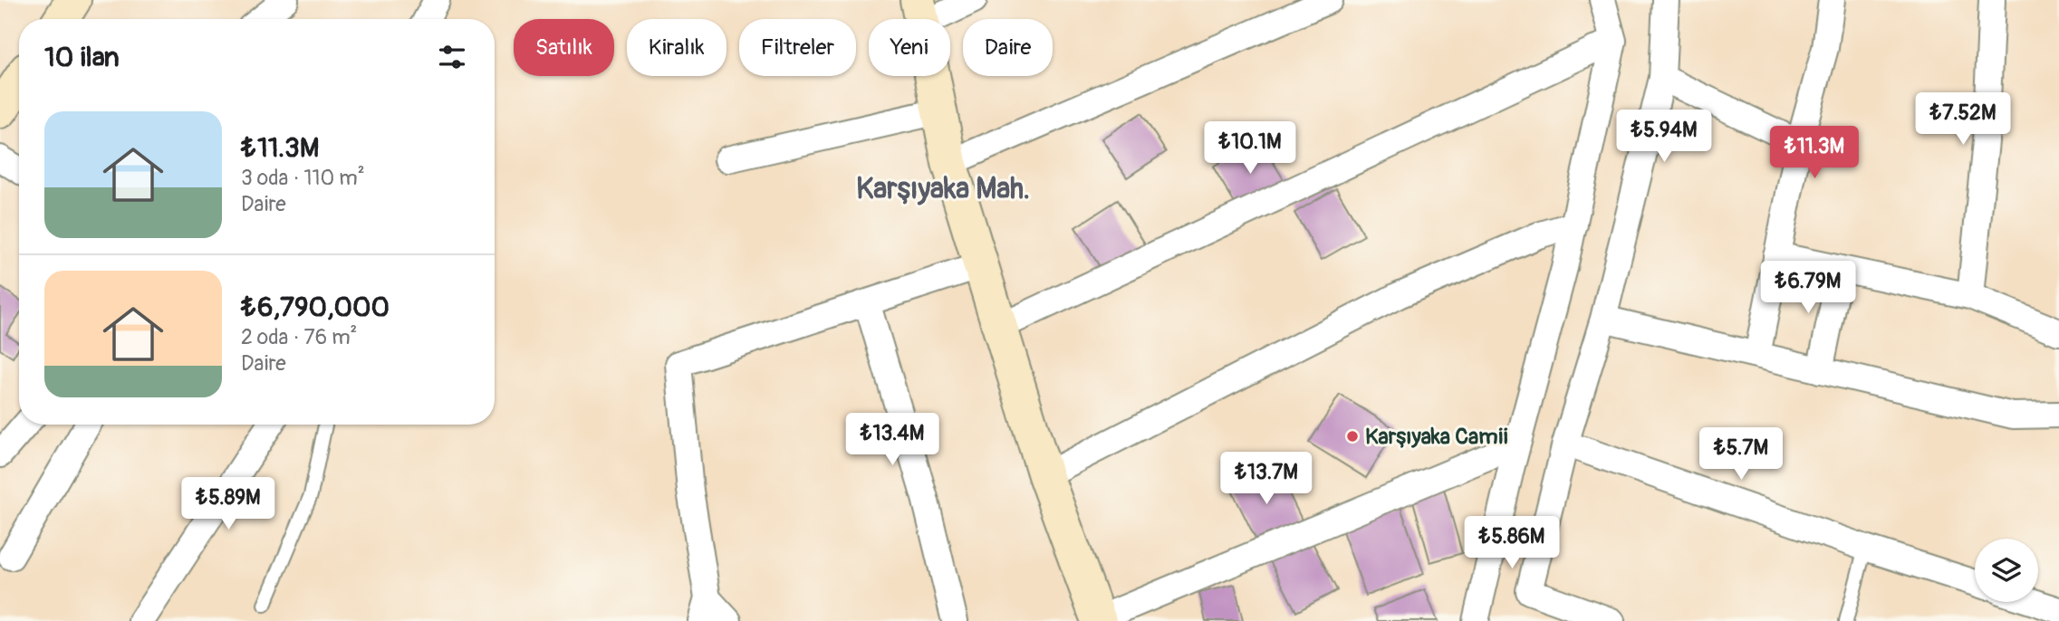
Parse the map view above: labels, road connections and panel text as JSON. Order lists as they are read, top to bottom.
{
  "districts": ["Karşıyaka Mah."],
  "places": ["Karşıyaka Camii"],
  "page": {
    "chip": [
      "Satılık",
      "Kiralık",
      "Filtreler",
      "Yeni",
      "Daire"
    ],
    "heading": "10 ilan",
    "price": [
      "₺7.52M",
      "₺5.94M",
      "₺10.1M",
      "₺11.3M",
      "₺6.79M",
      "₺13.4M",
      "₺5.7M",
      "₺13.7M",
      "₺5.89M",
      "₺5.86M"
    ],
    "list": [
      {
        "name": "₺11.3M",
        "note": "3 oda · 110 m² · Daire"
      },
      {
        "name": "₺6,790,000",
        "note": "2 oda · 76 m² · Daire"
      }
    ]
  }
}
